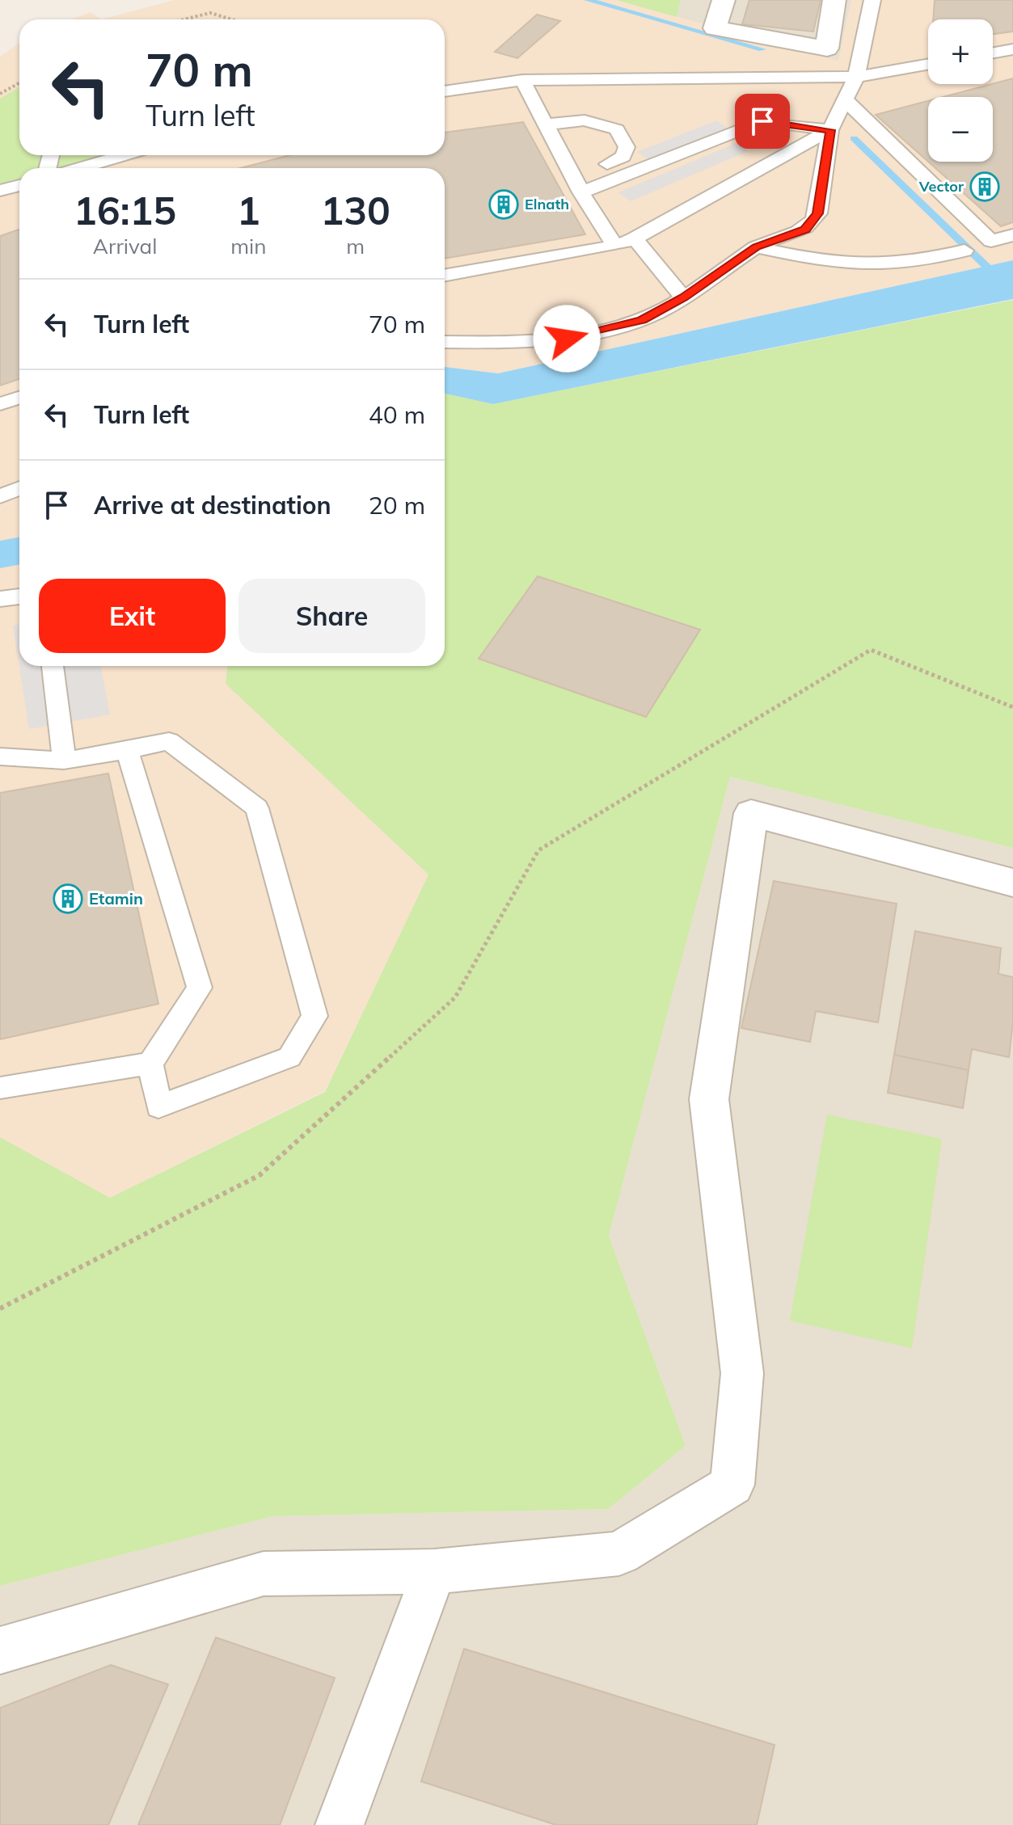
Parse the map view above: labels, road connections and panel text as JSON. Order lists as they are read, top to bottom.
{
  "places": {
    "building": ["Vector", "Elnath", "Etamin"]
  },
  "page": {
    "map_buttons": ["+", "−"],
    "turn": ["70 m", "Turn left"],
    "eta": [
      "16:15",
      "Arrival",
      "1",
      "min",
      "130",
      "m"
    ],
    "list": [
      {
        "name": "Turn left",
        "value": "70 m"
      },
      {
        "name": "Turn left",
        "value": "40 m"
      },
      {
        "name": "Arrive at destination",
        "value": "20 m"
      }
    ],
    "buttons": ["Exit", "Share"]
  }
}
